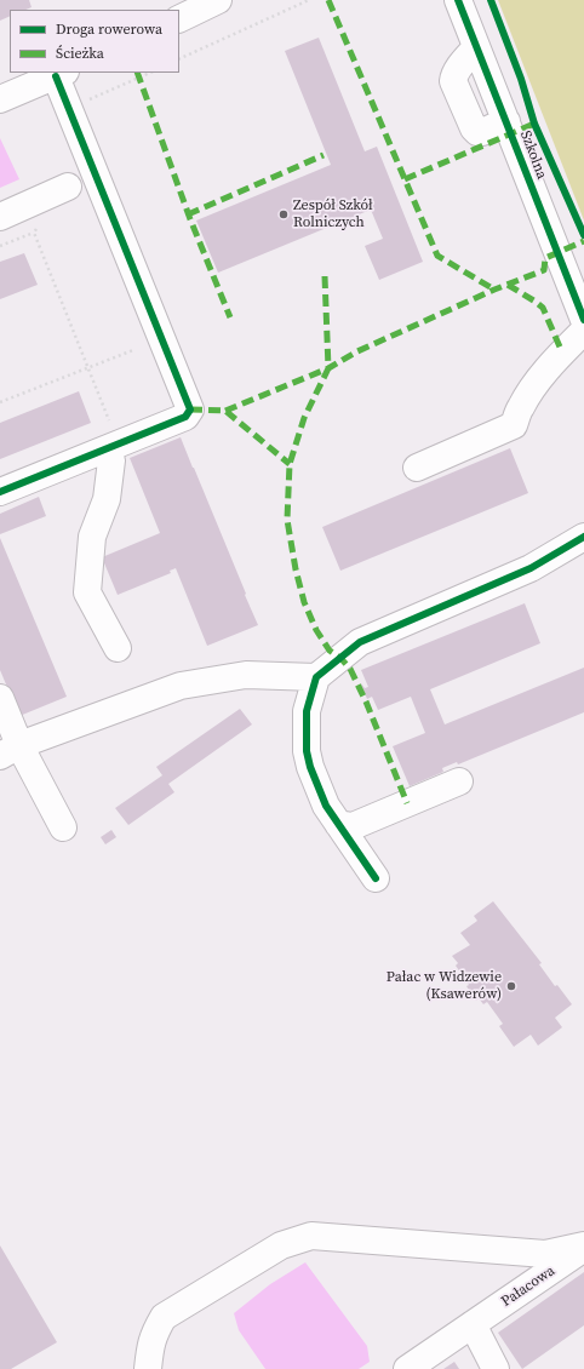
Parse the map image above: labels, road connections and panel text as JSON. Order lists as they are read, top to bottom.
{
  "streets": {
    "street": ["Szkolna", "Pałacowa"]
  },
  "places": ["Zespół Szkół Rolniczych", "Pałac w Widzewie (Ksawerów)"],
  "legend": ["Droga rowerowa", "Ścieżka"]
}
